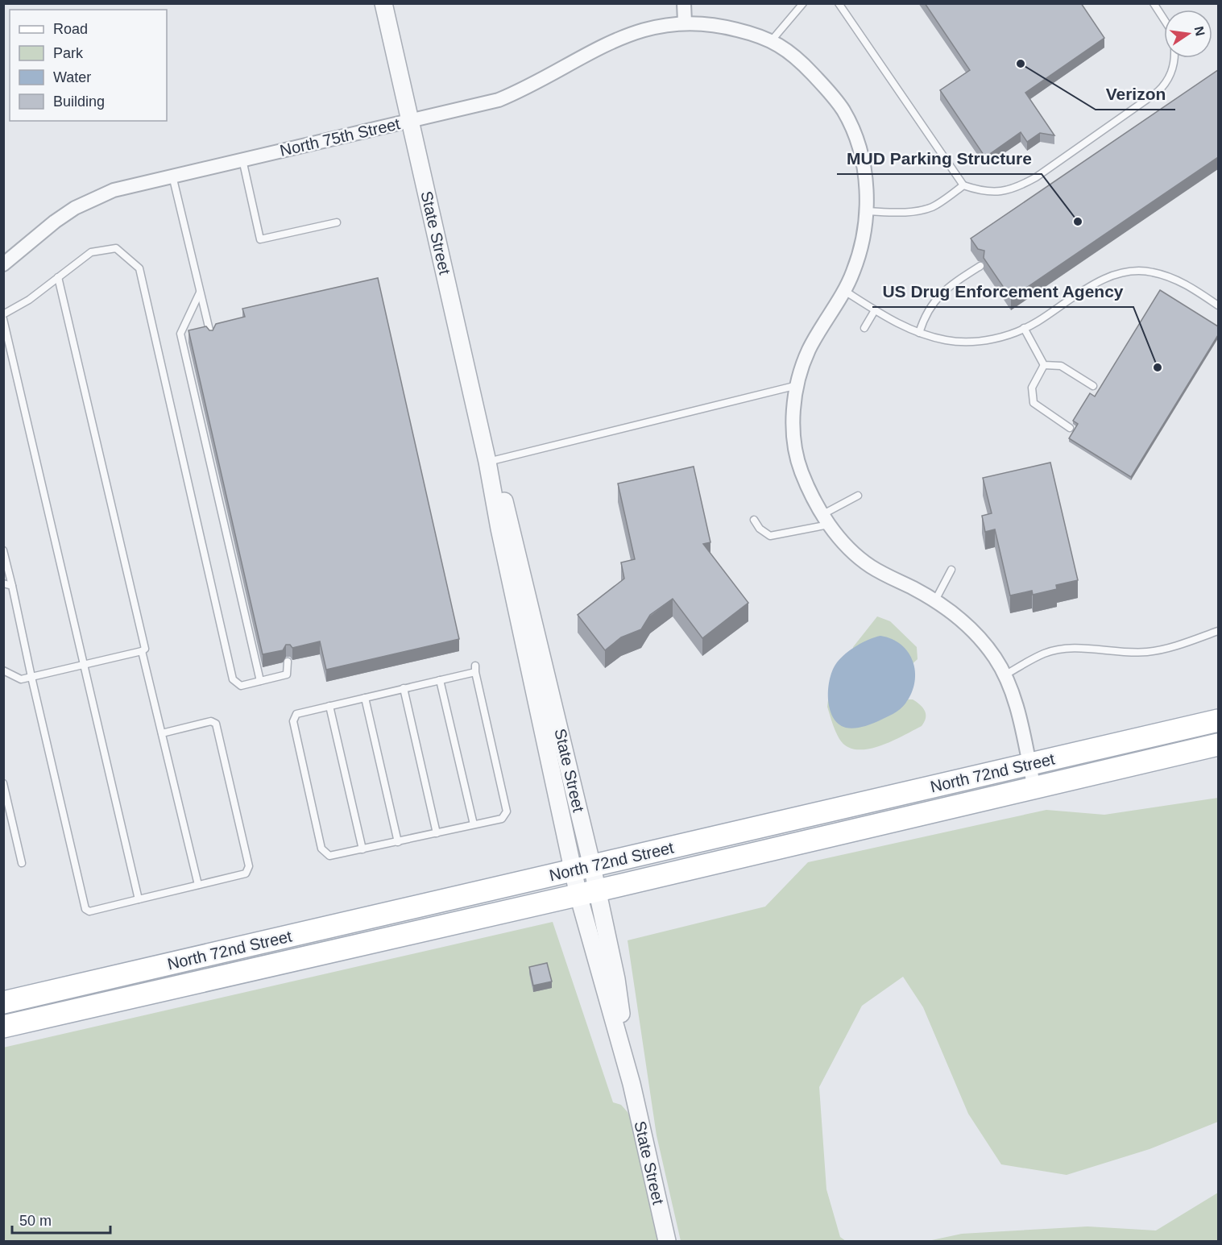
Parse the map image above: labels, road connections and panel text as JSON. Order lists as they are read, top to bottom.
{
  "streets": {
    "main road": ["North 72nd Street"],
    "street": ["North 75th Street", "State Street"]
  },
  "crossings": [
    ["North 75th Street", "State Street"],
    ["North 75th Street", "North 72nd Street"],
    ["State Street", "North 72nd Street"]
  ],
  "places": ["Verizon", "MUD Parking Structure", "US Drug Enforcement Agency"],
  "legend": [
    "Road",
    "Park",
    "Water",
    "Building"
  ],
  "scale_bar": "50 m",
  "north": "right"
}
